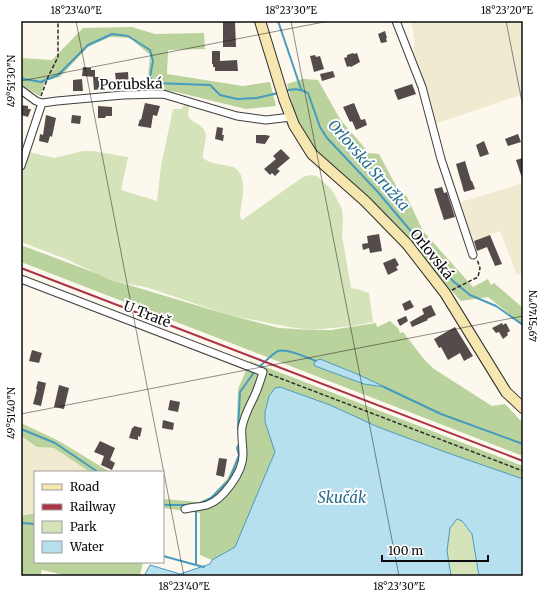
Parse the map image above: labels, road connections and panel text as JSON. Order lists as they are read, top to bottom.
{
  "streets": {
    "main road": ["Orlovská"],
    "street": ["Porubská", "U Tratě"]
  },
  "crossings": [
    ["Porubská", "Orlovská"]
  ],
  "water": ["Orlovská Stružka", "Skučák"],
  "legend": [
    "Road",
    "Railway",
    "Park",
    "Water"
  ],
  "scale_bar": "100 m",
  "coordinates": [
    "18°23'40\"E",
    "18°23'30\"E",
    "18°23'20\"E",
    "49°51'30\"N",
    "49°51'40\"N"
  ]
}
